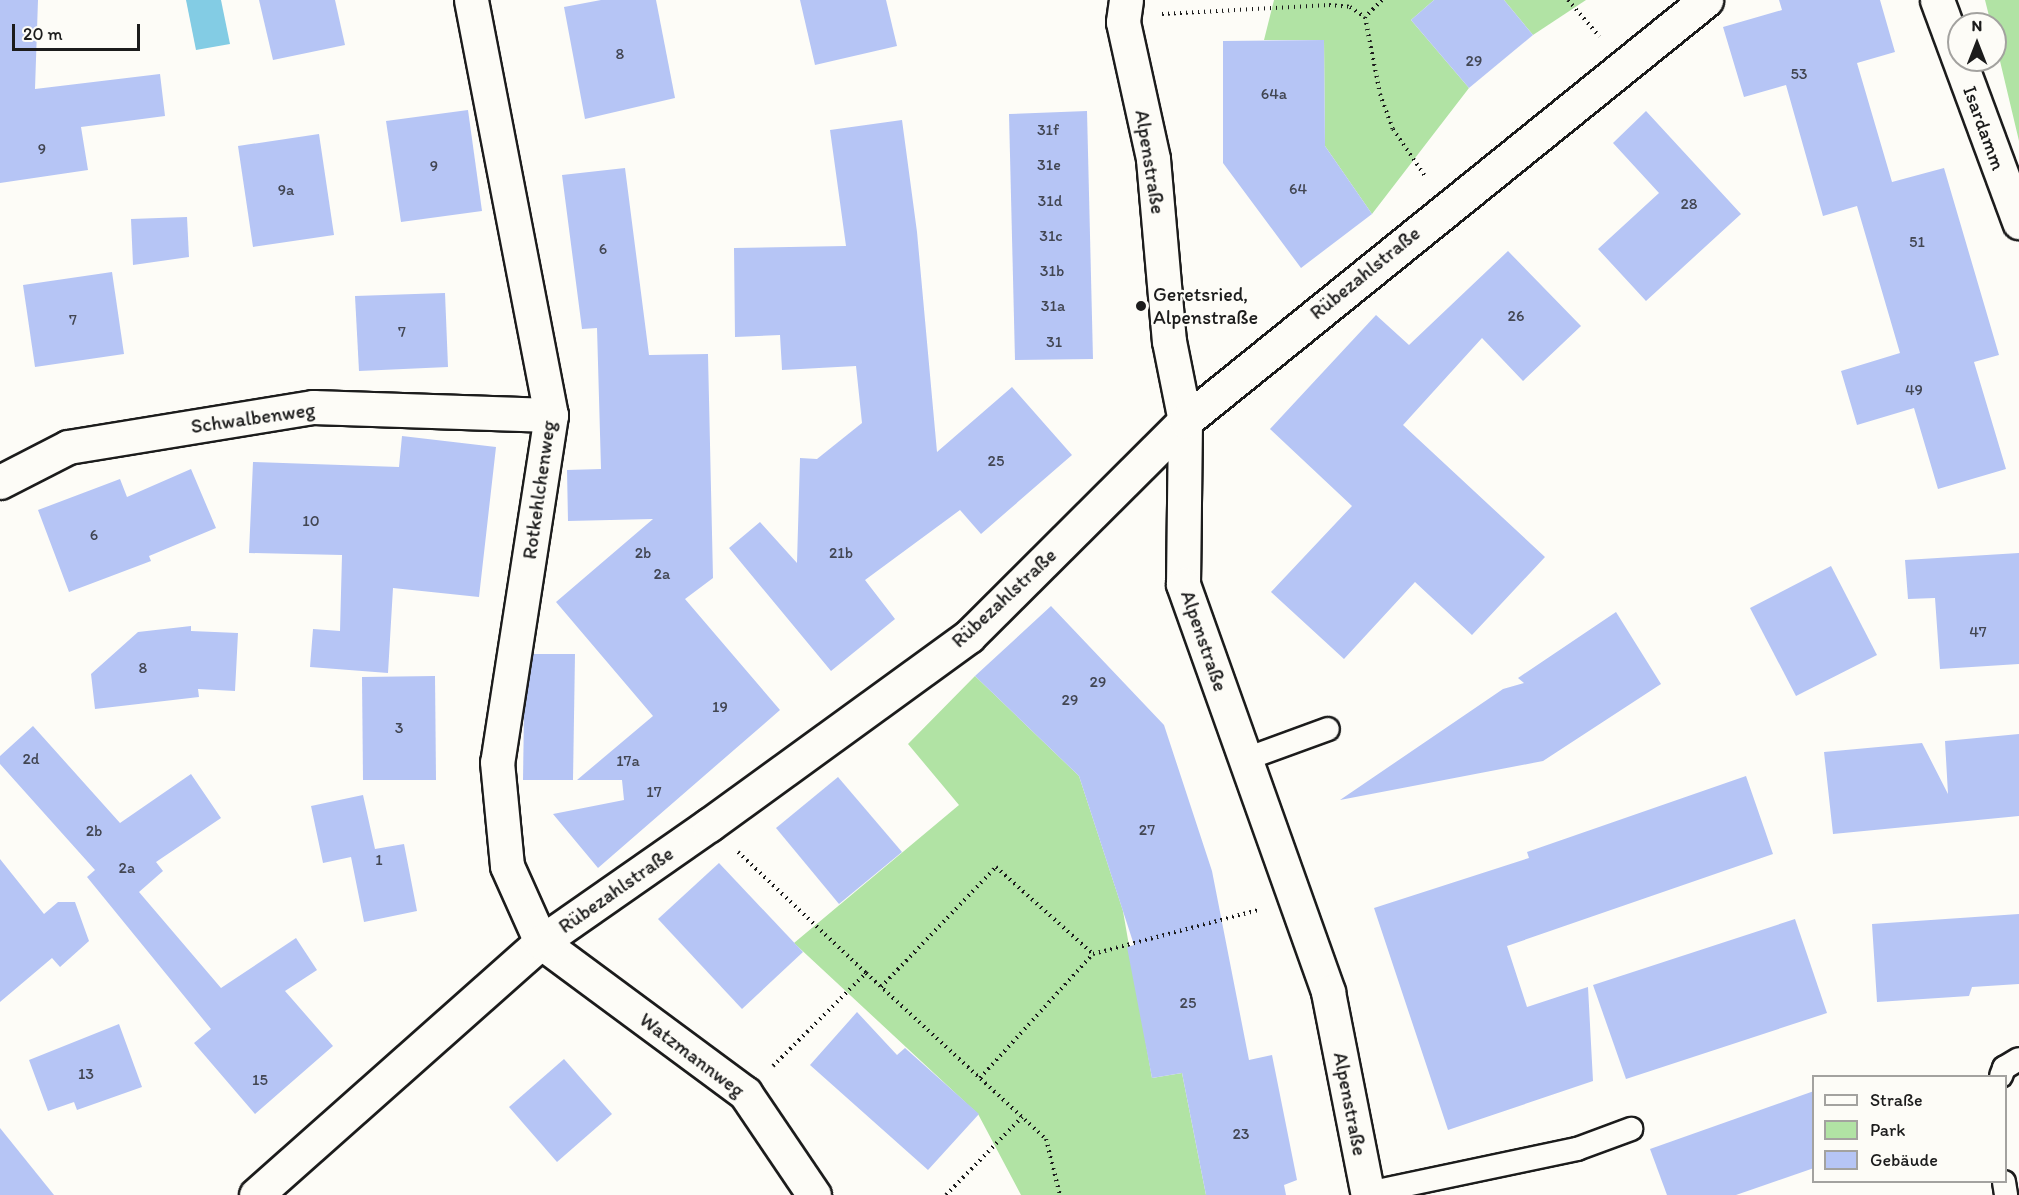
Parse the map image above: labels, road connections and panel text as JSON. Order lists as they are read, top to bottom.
{
  "streets": {
    "street": [
      "Isardamm",
      "Alpenstraße",
      "Rübezahlstraße",
      "Schwalbenweg",
      "Rotkehlchenweg",
      "Watzmannweg"
    ]
  },
  "crossings": [
    ["Alpenstraße", "Rübezahlstraße"],
    ["Rübezahlstraße", "Rotkehlchenweg"],
    ["Rübezahlstraße", "Watzmannweg"],
    ["Schwalbenweg", "Rotkehlchenweg"],
    ["Rotkehlchenweg", "Watzmannweg"]
  ],
  "places": ["Geretsried, Alpenstraße"],
  "house_numbers": [
    "8",
    "29",
    "53",
    "64a",
    "31f",
    "9",
    "31e",
    "9",
    "64",
    "9a",
    "31d",
    "28",
    "31c",
    "51",
    "6",
    "31b",
    "31a",
    "26",
    "7",
    "7",
    "31",
    "49",
    "25",
    "10",
    "6",
    "2b",
    "21b",
    "2a",
    "47",
    "8",
    "29",
    "29",
    "19",
    "3",
    "2d",
    "17a",
    "17",
    "27",
    "2b",
    "1",
    "2a",
    "25",
    "13",
    "15",
    "23"
  ],
  "legend": ["Straße", "Park", "Gebäude"],
  "scale_bar": "20 m",
  "north": "top"
}
